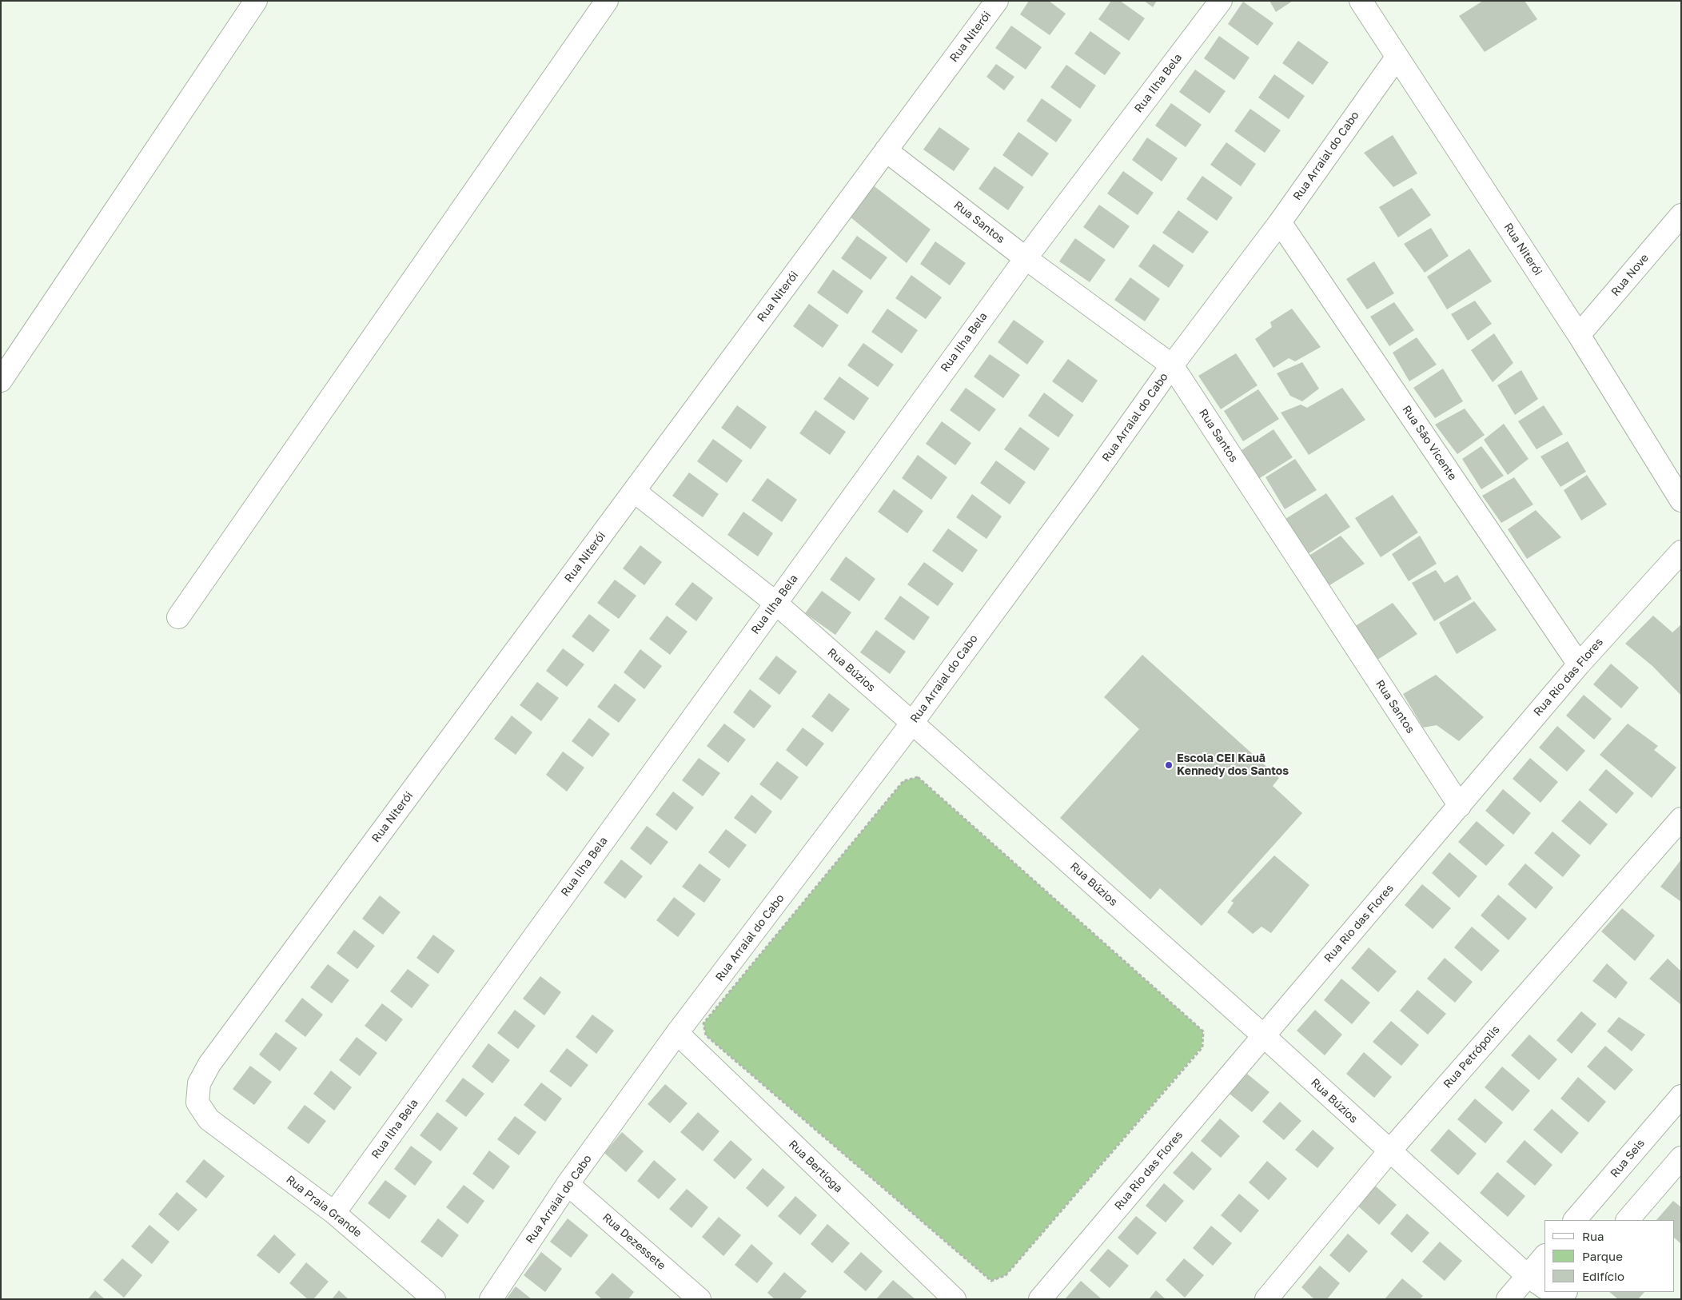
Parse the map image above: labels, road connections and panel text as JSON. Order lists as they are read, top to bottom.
{
  "streets": {
    "street": [
      "Rua Niterói",
      "Rua Ilha Bela",
      "Rua Arraial do Cabo",
      "Rua Santos",
      "Rua Nove",
      "Rua São Vicente",
      "Rua Búzios",
      "Rua Rio das Flores",
      "Rua Petrópolis",
      "Rua Seis",
      "Rua Bertioga",
      "Rua Praia Grande",
      "Rua Dezessete"
    ]
  },
  "crossings": [
    ["Rua Niterói", "Rua Arraial do Cabo"],
    ["Rua Niterói", "Rua Santos"],
    ["Rua Niterói", "Rua Nove"],
    ["Rua Niterói", "Rua Búzios"],
    ["Rua Niterói", "Rua Praia Grande"],
    ["Rua Ilha Bela", "Rua Santos"],
    ["Rua Ilha Bela", "Rua Búzios"],
    ["Rua Ilha Bela", "Rua Praia Grande"],
    ["Rua Arraial do Cabo", "Rua Santos"],
    ["Rua Arraial do Cabo", "Rua São Vicente"],
    ["Rua Arraial do Cabo", "Rua Búzios"],
    ["Rua Arraial do Cabo", "Rua Bertioga"],
    ["Rua Arraial do Cabo", "Rua Dezessete"],
    ["Rua Santos", "Rua Rio das Flores"],
    ["Rua São Vicente", "Rua Rio das Flores"],
    ["Rua Búzios", "Rua Rio das Flores"],
    ["Rua Búzios", "Rua Petrópolis"]
  ],
  "places": ["Escola CEI Kauã Kennedy dos Santos"],
  "legend": ["Rua", "Parque", "Edifício"]
}
